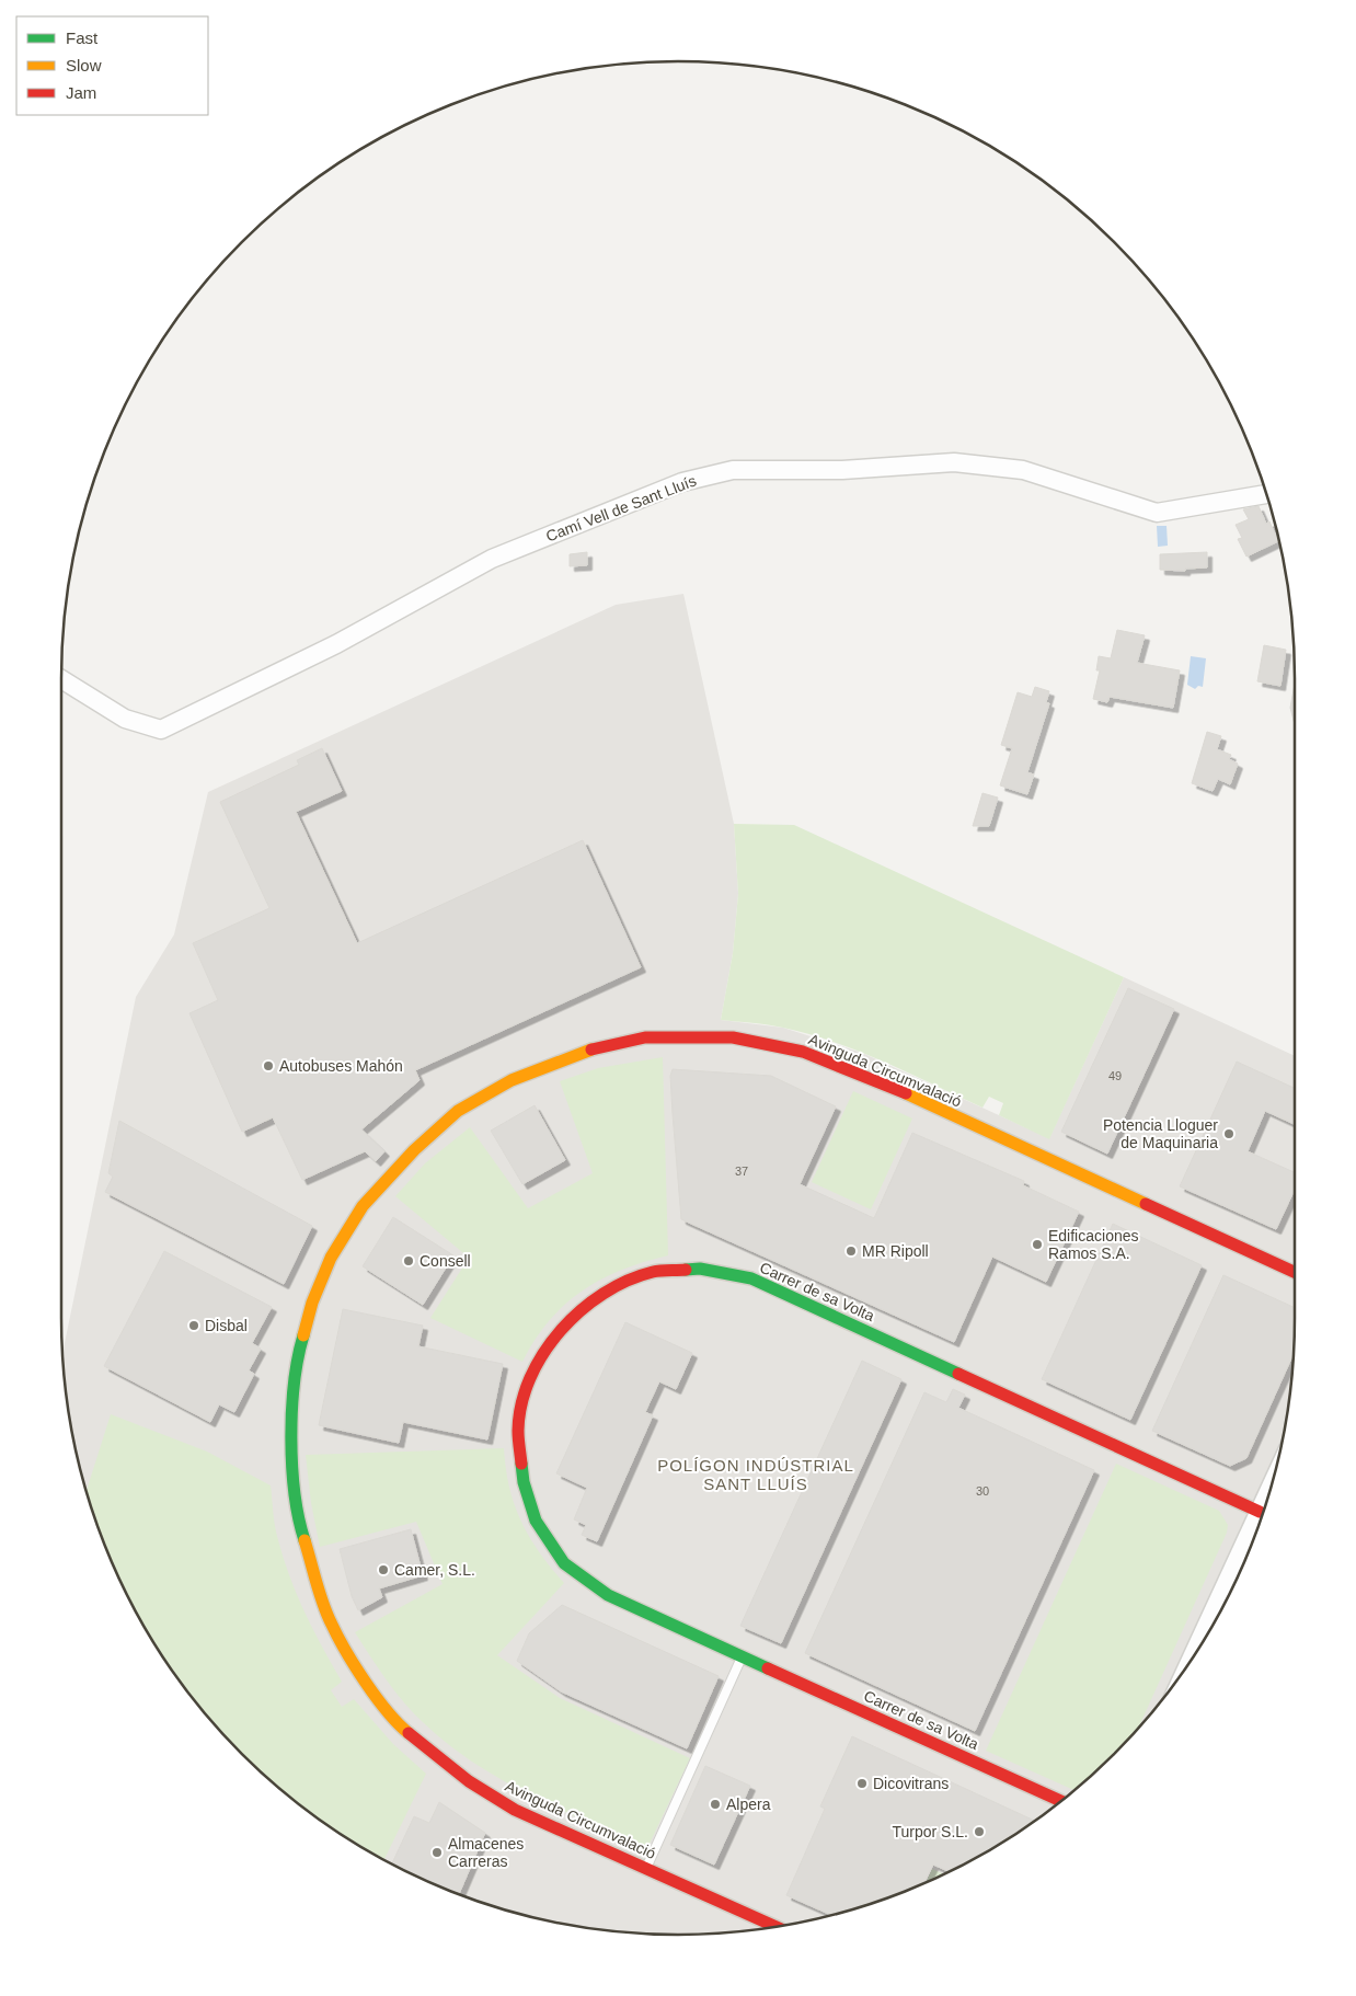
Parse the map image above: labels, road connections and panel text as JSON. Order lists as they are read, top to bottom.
{
  "streets": {
    "street": ["Camí Vell de Sant Lluís", "Avinguda Circumvalació", "Carrer de sa Volta"]
  },
  "districts": ["POLÍGON INDÚSTRIAL SANT LLUÍS"],
  "places": [
    "Autobuses Mahón",
    "Potencia Lloguer de Maquinaria",
    "Edificaciones Ramos S.A.",
    "MR Ripoll",
    "Consell",
    "Disbal",
    "Camer, S.L.",
    "Dicovitrans",
    "Alpera",
    "Turpor S.L.",
    "Almacenes Carreras"
  ],
  "house_numbers": ["49", "37", "30"],
  "legend": ["Fast", "Slow", "Jam"]
}
